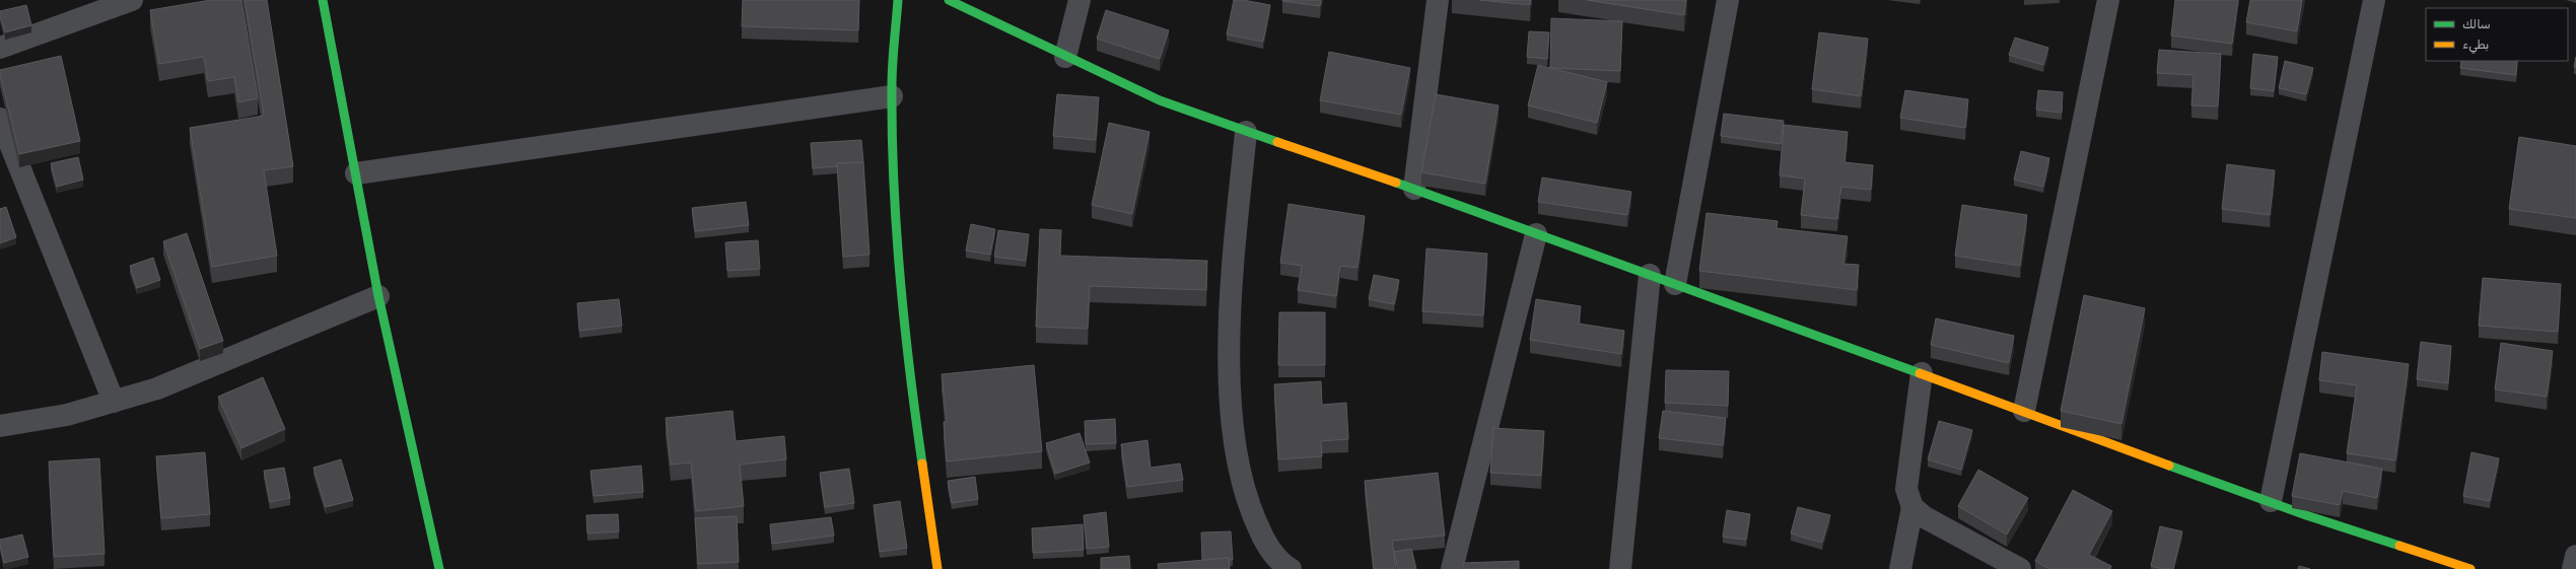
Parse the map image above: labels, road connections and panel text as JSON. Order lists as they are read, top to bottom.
{
  "legend": ["سالك", "بطيء"]
}
